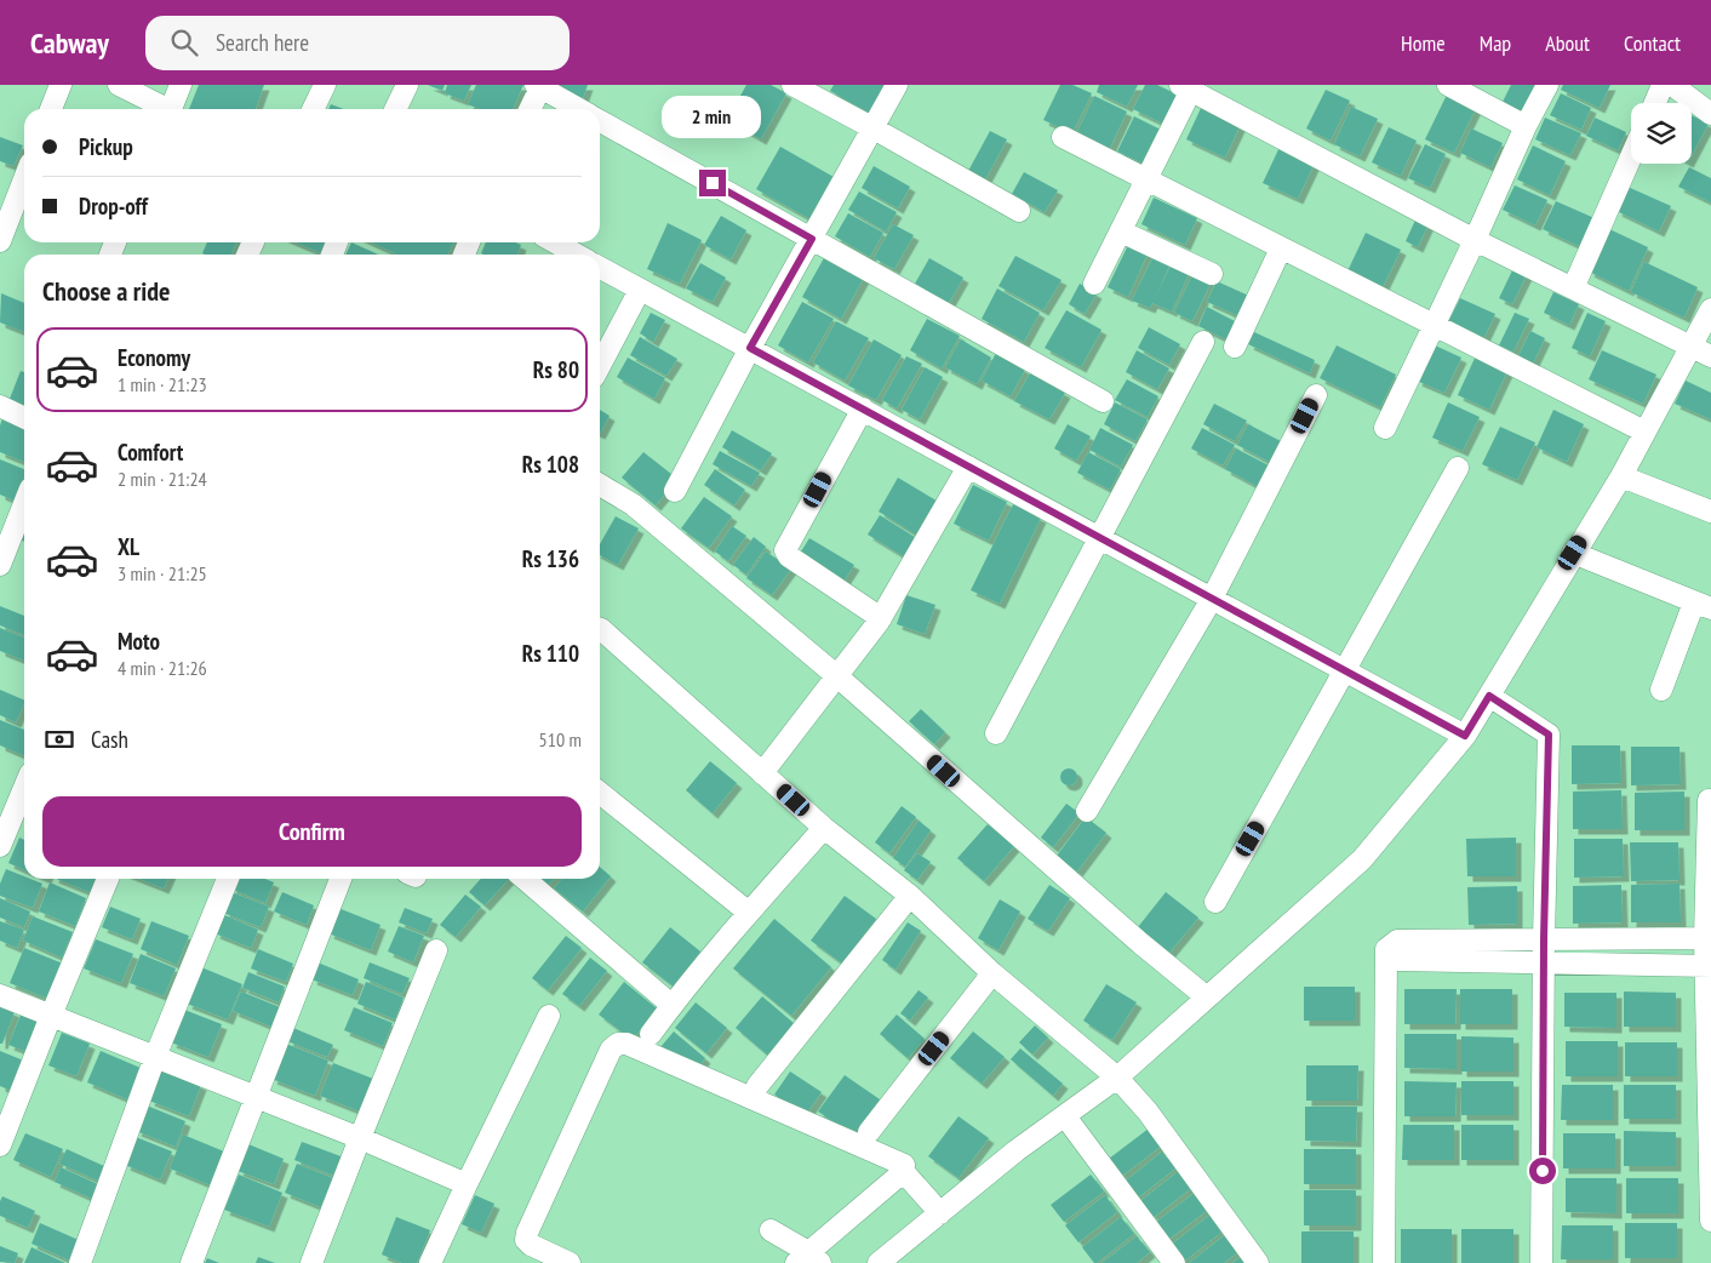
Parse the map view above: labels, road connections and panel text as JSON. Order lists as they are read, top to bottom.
{
  "page": {
    "header": "Cabway",
    "search": "Search here",
    "nav": [
      "Home",
      "Map",
      "About",
      "Contact"
    ],
    "bubble": "2 min",
    "banner": ["Pickup", "Drop-off"],
    "heading": "Choose a ride",
    "list": [
      {
        "name": "Economy",
        "note": "1 min · 21:23",
        "value": "Rs 80"
      },
      {
        "name": "Comfort",
        "note": "2 min · 21:24",
        "value": "Rs 108"
      },
      {
        "name": "XL",
        "note": "3 min · 21:25",
        "value": "Rs 136"
      },
      {
        "name": "Moto",
        "note": "4 min · 21:26",
        "value": "Rs 110"
      }
    ],
    "pay": ["Cash", "510 m"],
    "buttons": "Confirm"
  }
}
